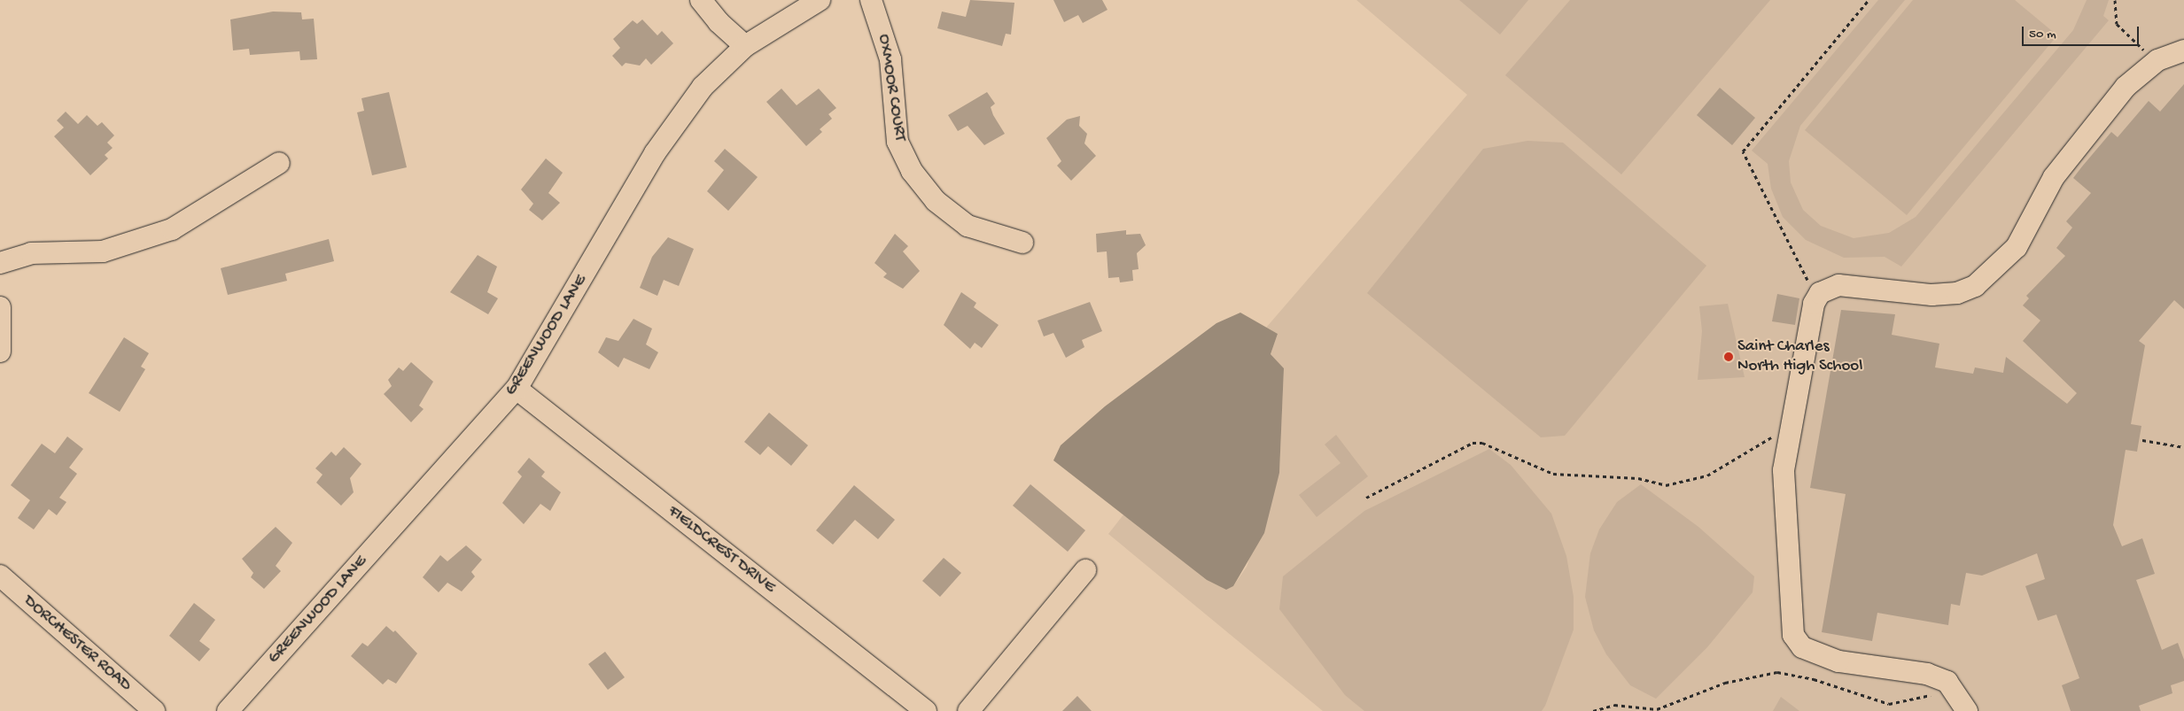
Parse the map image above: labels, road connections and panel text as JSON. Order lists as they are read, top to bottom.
{
  "streets": {
    "street": [
      "OXMOOR COURT",
      "GREENWOOD LANE",
      "FIELDCREST DRIVE",
      "DORCHESTER ROAD"
    ]
  },
  "crossings": [
    ["GREENWOOD LANE", "FIELDCREST DRIVE"]
  ],
  "places": ["Saint Charles North High School"],
  "scale_bar": "50 m"
}
